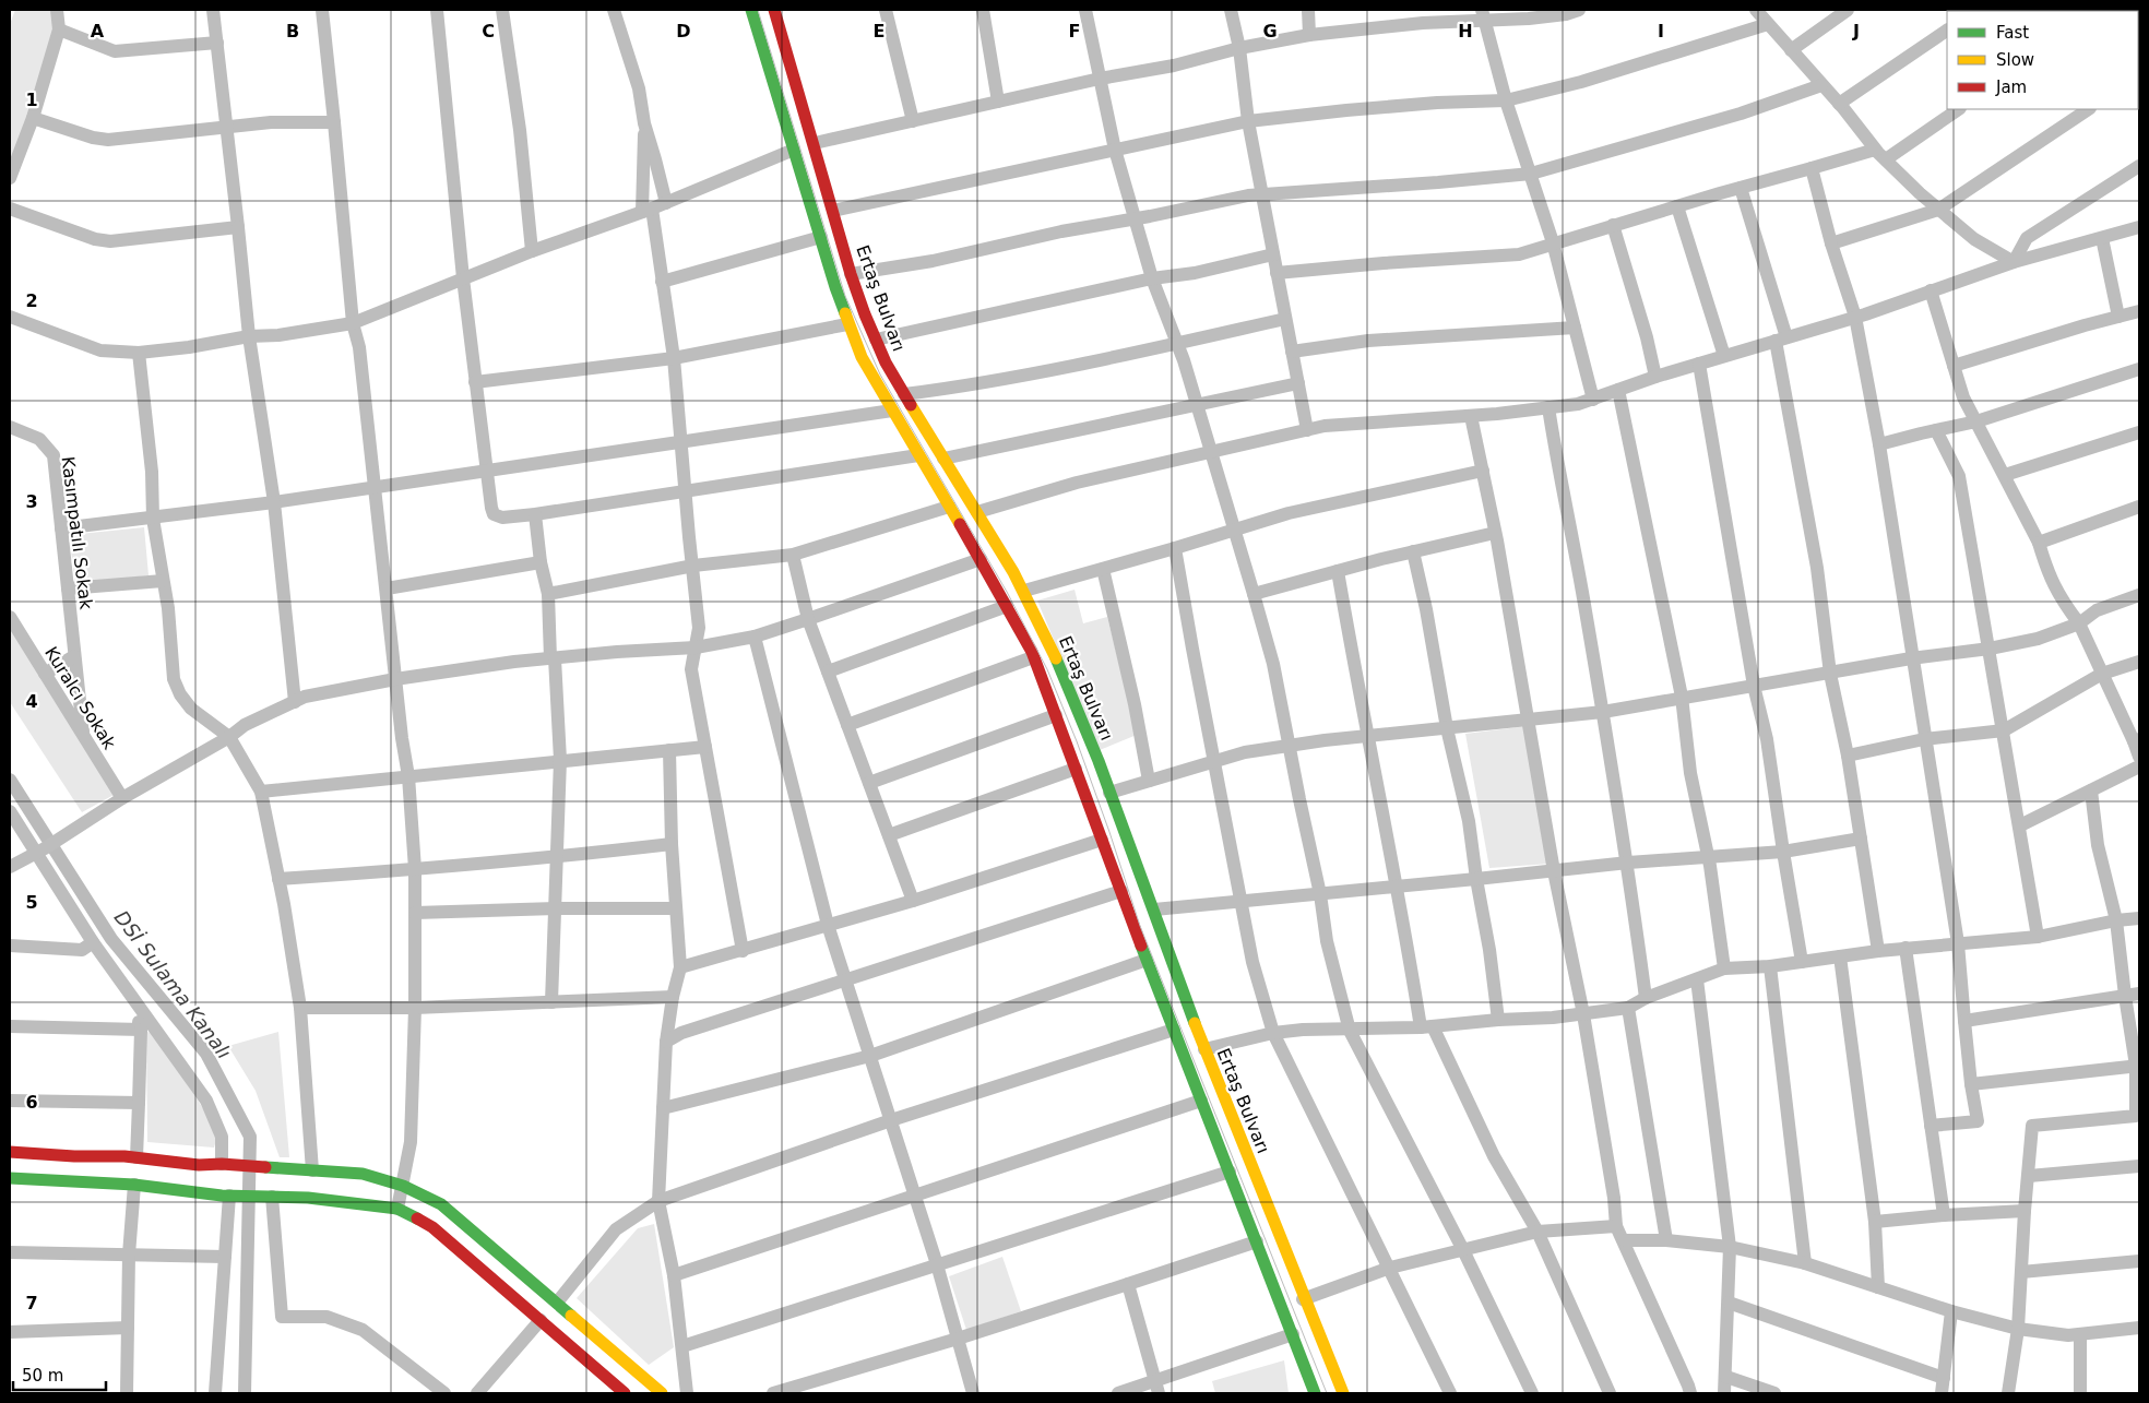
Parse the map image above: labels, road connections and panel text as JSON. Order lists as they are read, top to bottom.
{
  "streets": {
    "main road": ["Ertaş Bulvarı"],
    "street": ["Kasımpatılı Sokak", "Kuralcı Sokak"]
  },
  "crossings": [
    ["Kasımpatılı Sokak", "Kuralcı Sokak"]
  ],
  "water": ["DSİ Sulama Kanalı"],
  "legend": ["Fast", "Slow", "Jam"],
  "scale_bar": "50 m",
  "grid": {
    "columns": [
      "A",
      "B",
      "C",
      "D",
      "E",
      "F",
      "G",
      "H",
      "I",
      "J"
    ],
    "rows": [
      "1",
      "2",
      "3",
      "4",
      "5",
      "6",
      "7"
    ]
  }
}
